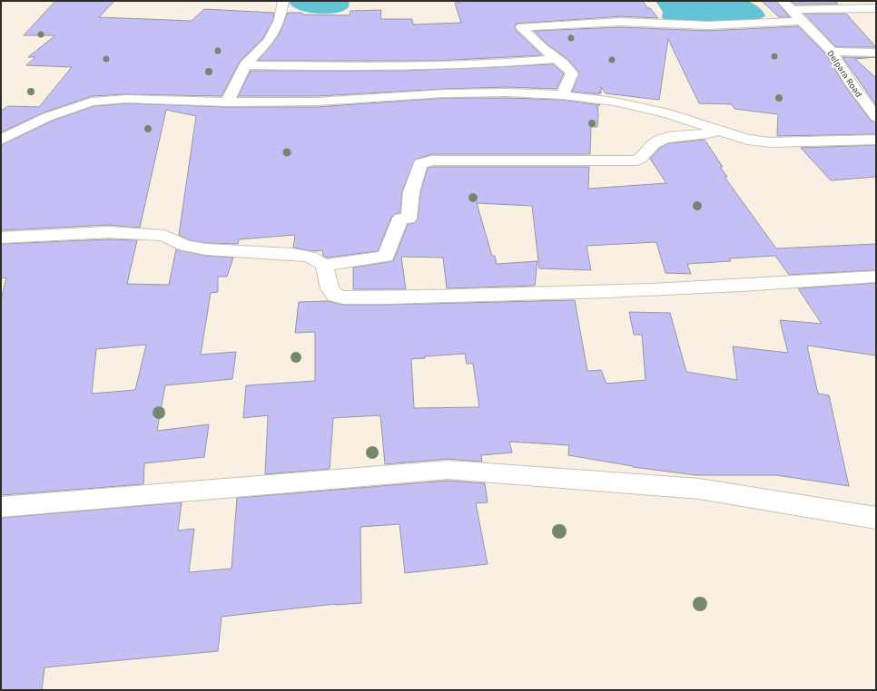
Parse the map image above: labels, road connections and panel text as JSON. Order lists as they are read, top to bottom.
{
  "streets": {
    "street": ["Delpara Road"]
  }
}
